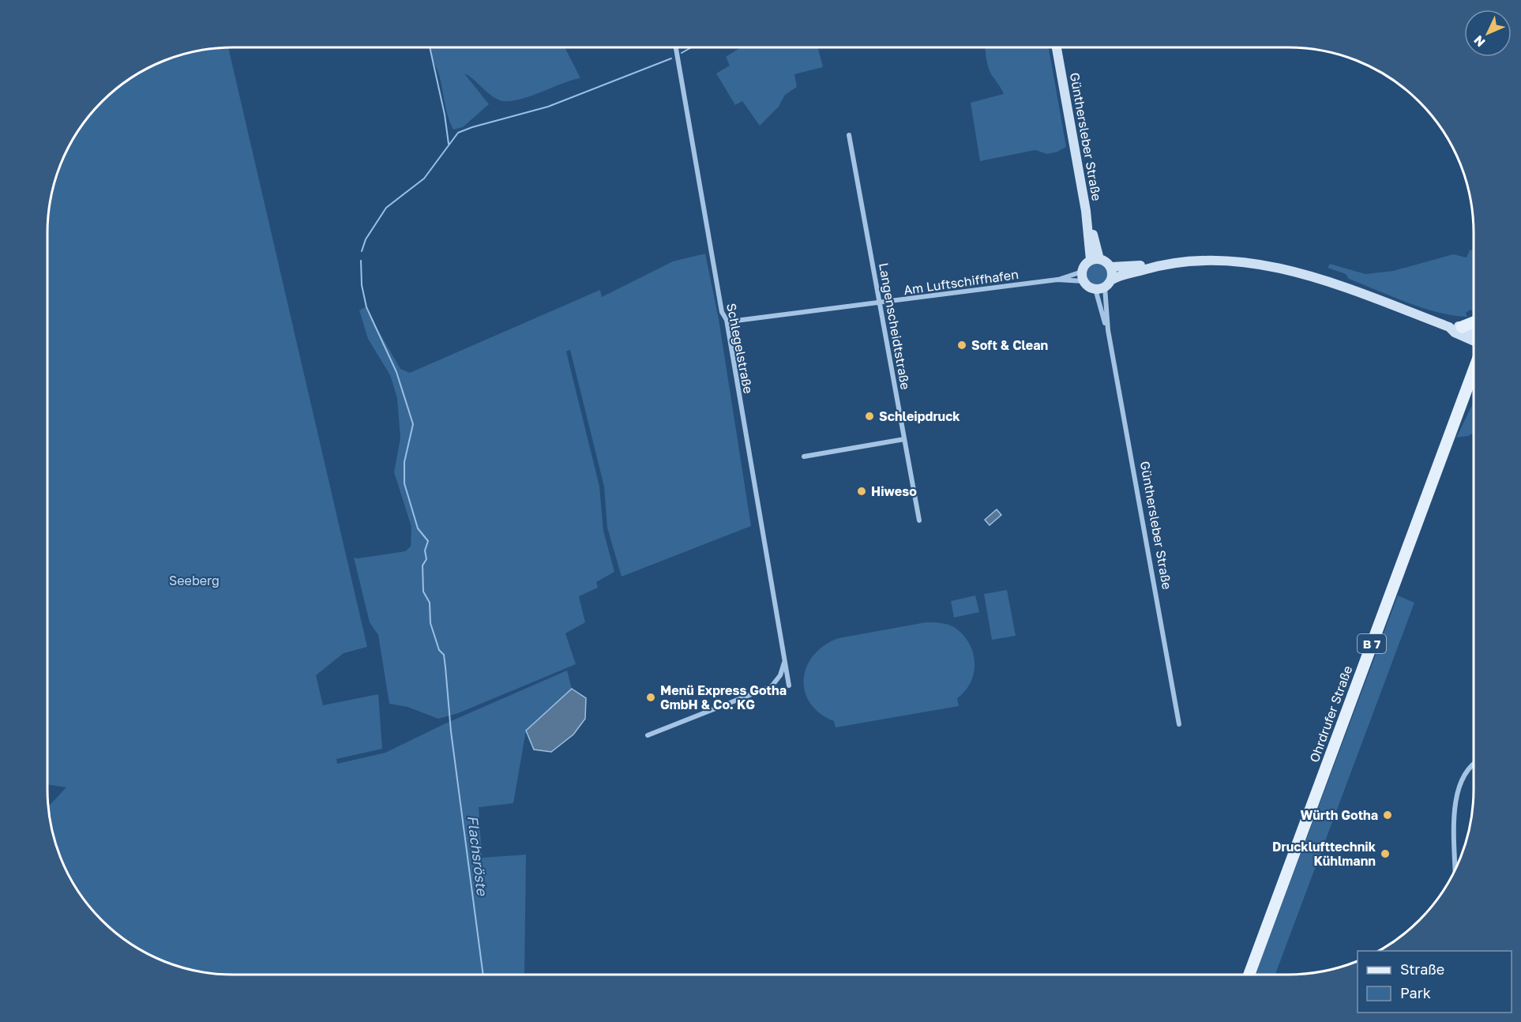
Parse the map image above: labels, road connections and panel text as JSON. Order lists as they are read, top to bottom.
{
  "streets": {
    "main road": ["Günthersleber Straße", "B 7", "Ohrdrufer Straße"],
    "street": ["Am Luftschiffhafen", "Langenscheidtstraße", "Schlegelstraße"]
  },
  "crossings": [
    ["Günthersleber Straße", "Am Luftschiffhafen"],
    ["Am Luftschiffhafen", "Langenscheidtstraße"],
    ["Am Luftschiffhafen", "Schlegelstraße"]
  ],
  "water": ["Flachsröste"],
  "parks": ["Seeberg"],
  "places": [
    "Soft & Clean",
    "Schleipdruck",
    "Hiweso",
    "Menü Express Gotha GmbH & Co. KG",
    "Würth Gotha",
    "Drucklufttechnik Kühlmann"
  ],
  "legend": ["Straße", "Park"],
  "north": "bottom left"
}
